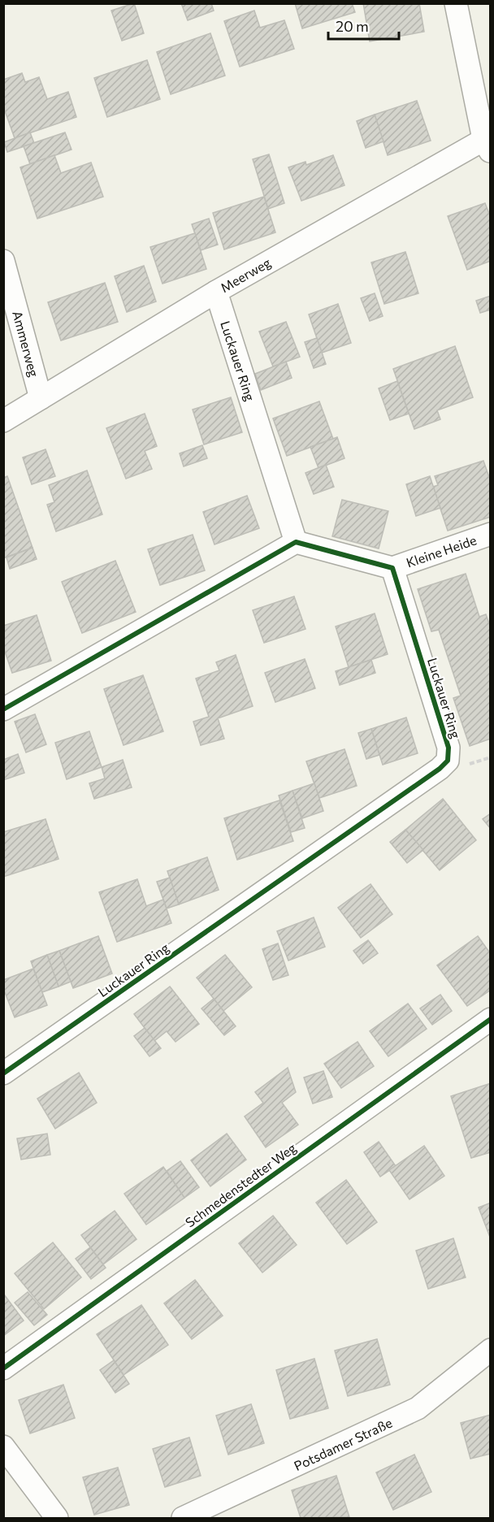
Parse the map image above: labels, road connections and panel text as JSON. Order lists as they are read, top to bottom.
{
  "streets": {
    "street": [
      "Meerweg",
      "Ammerweg",
      "Luckauer Ring",
      "Kleine Heide",
      "Schmedenstedter Weg",
      "Potsdamer Straße"
    ]
  },
  "crossings": [
    ["Meerweg", "Ammerweg"],
    ["Meerweg", "Luckauer Ring"],
    ["Luckauer Ring", "Kleine Heide"]
  ],
  "scale_bar": "20 m"
}
